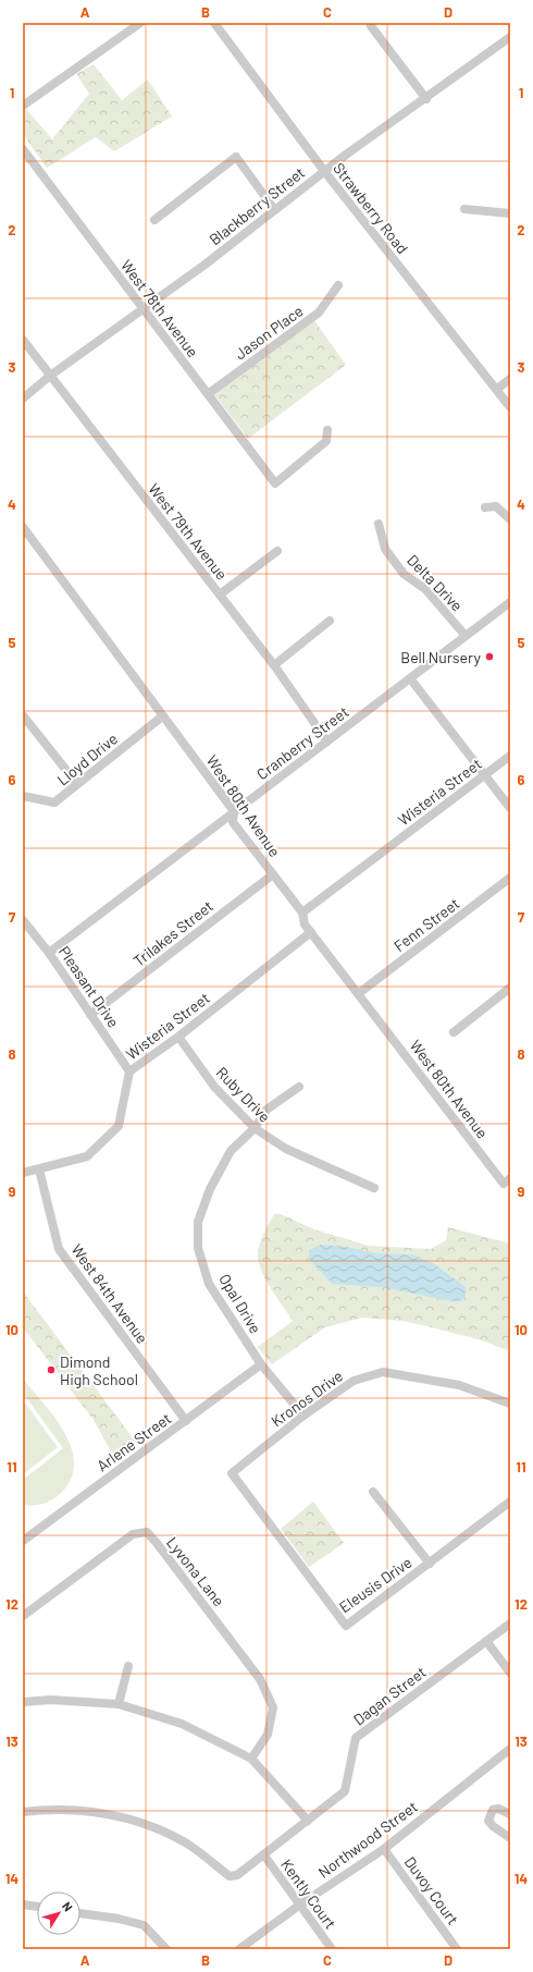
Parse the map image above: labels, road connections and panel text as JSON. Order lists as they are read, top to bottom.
{
  "streets": {
    "street": [
      "Blackberry Street",
      "Strawberry Road",
      "West 78th Avenue",
      "Jason Place",
      "West 79th Avenue",
      "Delta Drive",
      "Cranberry Street",
      "Lloyd Drive",
      "Wisteria Street",
      "West 80th Avenue",
      "Fenn Street",
      "Trilakes Street",
      "Pleasant Drive",
      "Ruby Drive",
      "West 84th Avenue",
      "Opal Drive",
      "Kronos Drive",
      "Arlene Street",
      "Lyvona Lane",
      "Eleusis Drive",
      "Dagan Street",
      "Northwood Street",
      "Duvoy Court",
      "Kently Court"
    ]
  },
  "crossings": [
    ["Blackberry Street", "Strawberry Road"],
    ["Blackberry Street", "West 78th Avenue"],
    ["Blackberry Street", "West 79th Avenue"],
    ["West 78th Avenue", "Jason Place"],
    ["West 79th Avenue", "Cranberry Street"],
    ["Delta Drive", "Cranberry Street"],
    ["Cranberry Street", "West 80th Avenue"],
    ["Cranberry Street", "Pleasant Drive"],
    ["Lloyd Drive", "West 80th Avenue"],
    ["Wisteria Street", "West 80th Avenue"],
    ["Wisteria Street", "Pleasant Drive"],
    ["Wisteria Street", "Ruby Drive"],
    ["Wisteria Street", "West 84th Avenue"],
    ["West 80th Avenue", "Fenn Street"],
    ["West 80th Avenue", "Trilakes Street"],
    ["Trilakes Street", "Pleasant Drive"],
    ["Ruby Drive", "Opal Drive"],
    ["West 84th Avenue", "Arlene Street"],
    ["Opal Drive", "Kronos Drive"],
    ["Opal Drive", "Arlene Street"],
    ["Kronos Drive", "Eleusis Drive"],
    ["Dagan Street", "Kently Court"],
    ["Northwood Street", "Duvoy Court"],
    ["Northwood Street", "Kently Court"]
  ],
  "places": ["Bell Nursery", "Dimond High School"],
  "north": "top right",
  "grid": {
    "columns": [
      "A",
      "B",
      "C",
      "D"
    ],
    "rows": [
      "1",
      "2",
      "3",
      "4",
      "5",
      "6",
      "7",
      "8",
      "9",
      "10",
      "11",
      "12",
      "13",
      "14"
    ]
  }
}
